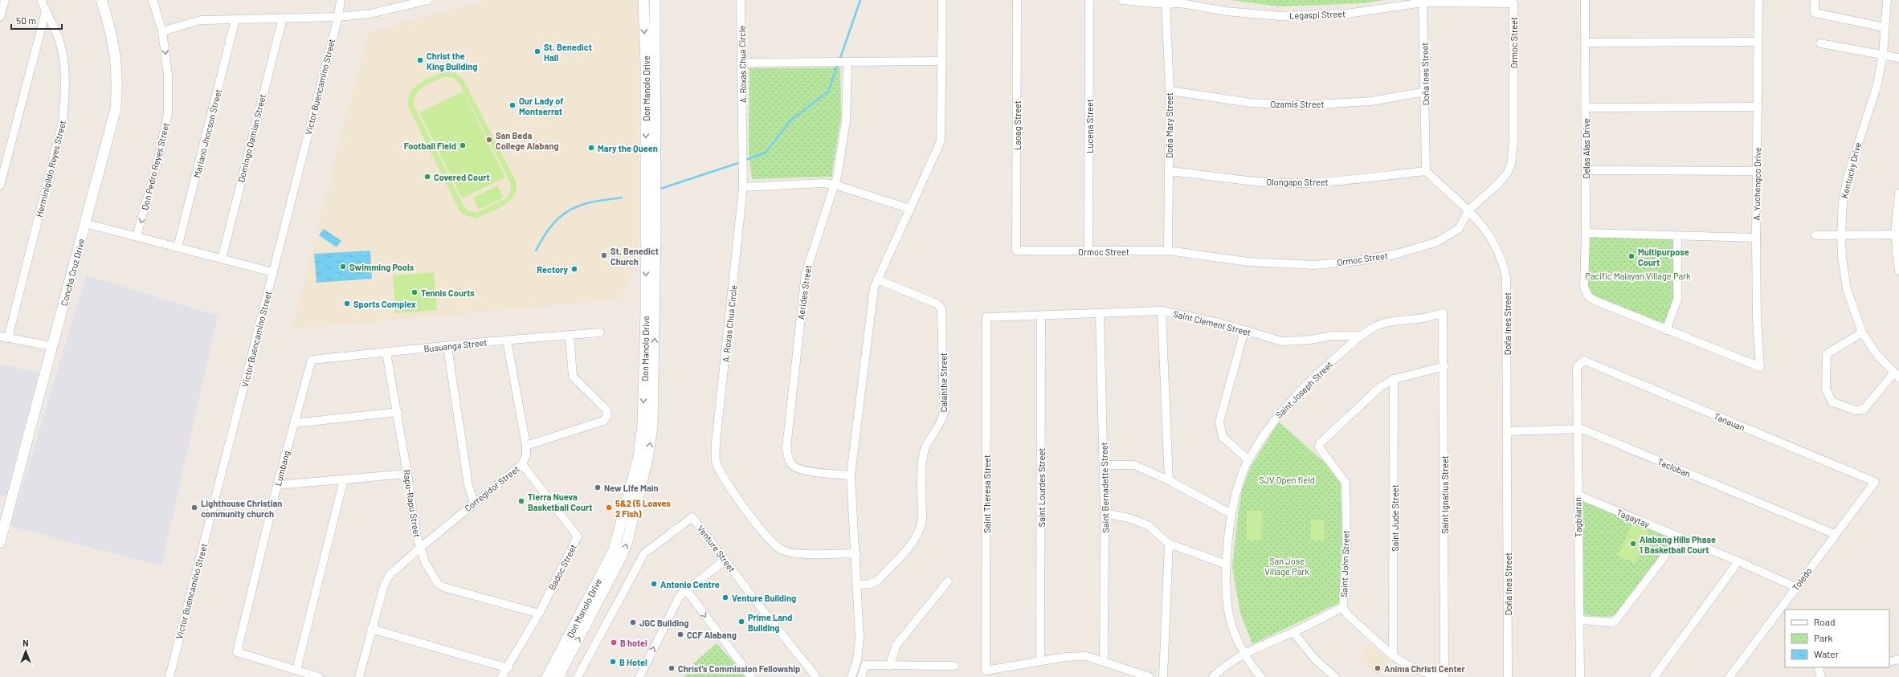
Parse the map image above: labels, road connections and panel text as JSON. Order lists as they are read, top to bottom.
{
  "streets": {
    "street": [
      "Legaspi Street",
      "Ormoc Street",
      "A. Roxas Chua Circle",
      "Doña Ines Street",
      "Victor Buencamino Street",
      "Don Manolo Drive",
      "Ozamis Street",
      "Laoag Street",
      "Doña Mary Street",
      "Lucena Street",
      "Mariano Jhocson Street",
      "Domingo Damian Street",
      "Delas Alas Drive",
      "Don Pedro Reyes Street",
      "Herminigildo Reyes Street",
      "Kentucky Drive",
      "Olongapo Street",
      "A. Yuchengco Drive",
      "Concha Cruz Drive",
      "Aerides Street",
      "Saint Clement Street",
      "Busuanga Street",
      "Calanthe Street",
      "Saint Joseph Street",
      "Tanauan",
      "Tacloban",
      "Lumbang",
      "Saint Lourdes Street",
      "Saint Bernadette Street",
      "Corregidor Street",
      "Saint Theresa Street",
      "Saint Ignatius Street",
      "Rapu-Rapu Street",
      "Tagbilaran",
      "Saint Jude Street",
      "Tagaytay",
      "Venture Street",
      "Saint John Street",
      "Badoc Street",
      "Toledo"
    ]
  },
  "crossings": [
    ["Legaspi Street", "Ormoc Street"],
    ["Legaspi Street", "Doña Ines Street"],
    ["Legaspi Street", "Doña Mary Street"],
    ["Ormoc Street", "Doña Ines Street"],
    ["Ormoc Street", "Laoag Street"],
    ["Ormoc Street", "Doña Mary Street"],
    ["Ormoc Street", "Lucena Street"],
    ["Doña Ines Street", "Ozamis Street"],
    ["Doña Ines Street", "Olongapo Street"],
    ["Doña Ines Street", "Tacloban"],
    ["Ozamis Street", "Doña Mary Street"],
    ["Doña Mary Street", "Olongapo Street"],
    ["Delas Alas Drive", "A. Yuchengco Drive"],
    ["Saint Clement Street", "Saint Joseph Street"],
    ["Saint Clement Street", "Saint Lourdes Street"],
    ["Saint Clement Street", "Saint Bernadette Street"],
    ["Saint Clement Street", "Saint Theresa Street"],
    ["Busuanga Street", "Lumbang"],
    ["Busuanga Street", "Rapu-Rapu Street"],
    ["Saint Joseph Street", "Saint Ignatius Street"],
    ["Tanauan", "Tagbilaran"],
    ["Tanauan", "Toledo"],
    ["Tacloban", "Tagbilaran"],
    ["Tacloban", "Toledo"],
    ["Saint Lourdes Street", "Saint Theresa Street"],
    ["Corregidor Street", "Rapu-Rapu Street"],
    ["Corregidor Street", "Badoc Street"],
    ["Rapu-Rapu Street", "Badoc Street"],
    ["Tagbilaran", "Tagaytay"],
    ["Saint Jude Street", "Saint John Street"],
    ["Tagaytay", "Toledo"]
  ],
  "one_way": ["Don Pedro Reyes Street"],
  "parks": ["Pacific Malayan Village Park", "SJV Open field", "San Jose Village Park"],
  "places": [
    "St. Benedict Hall",
    "Christ the King Building",
    "Our Lady of Montserrat",
    "San Beda College Alabang",
    "Football Field",
    "Mary the Queen",
    "Covered Court",
    "St. Benedict Church",
    "Multipurpose Court",
    "Swimming Pools",
    "Rectory",
    "Tennis Courts",
    "Sports Complex",
    "New Life Main",
    "Tierra Nueva Basketball Court",
    "Lighthouse Christian community church",
    "5&2 (5 Loaves 2 Fish)",
    "Alabang Hills Phase 1 Basketball Court",
    "Antonio Centre",
    "Venture Building",
    "Prime Land Building",
    "JGC Building",
    "CCF Alabang",
    "B hotel",
    "B Hotel",
    "Christ's Commission Fellowship",
    "Anima Christi Center"
  ],
  "legend": ["Road", "Park", "Water"],
  "scale_bar": "50 m",
  "north": "top"
}
